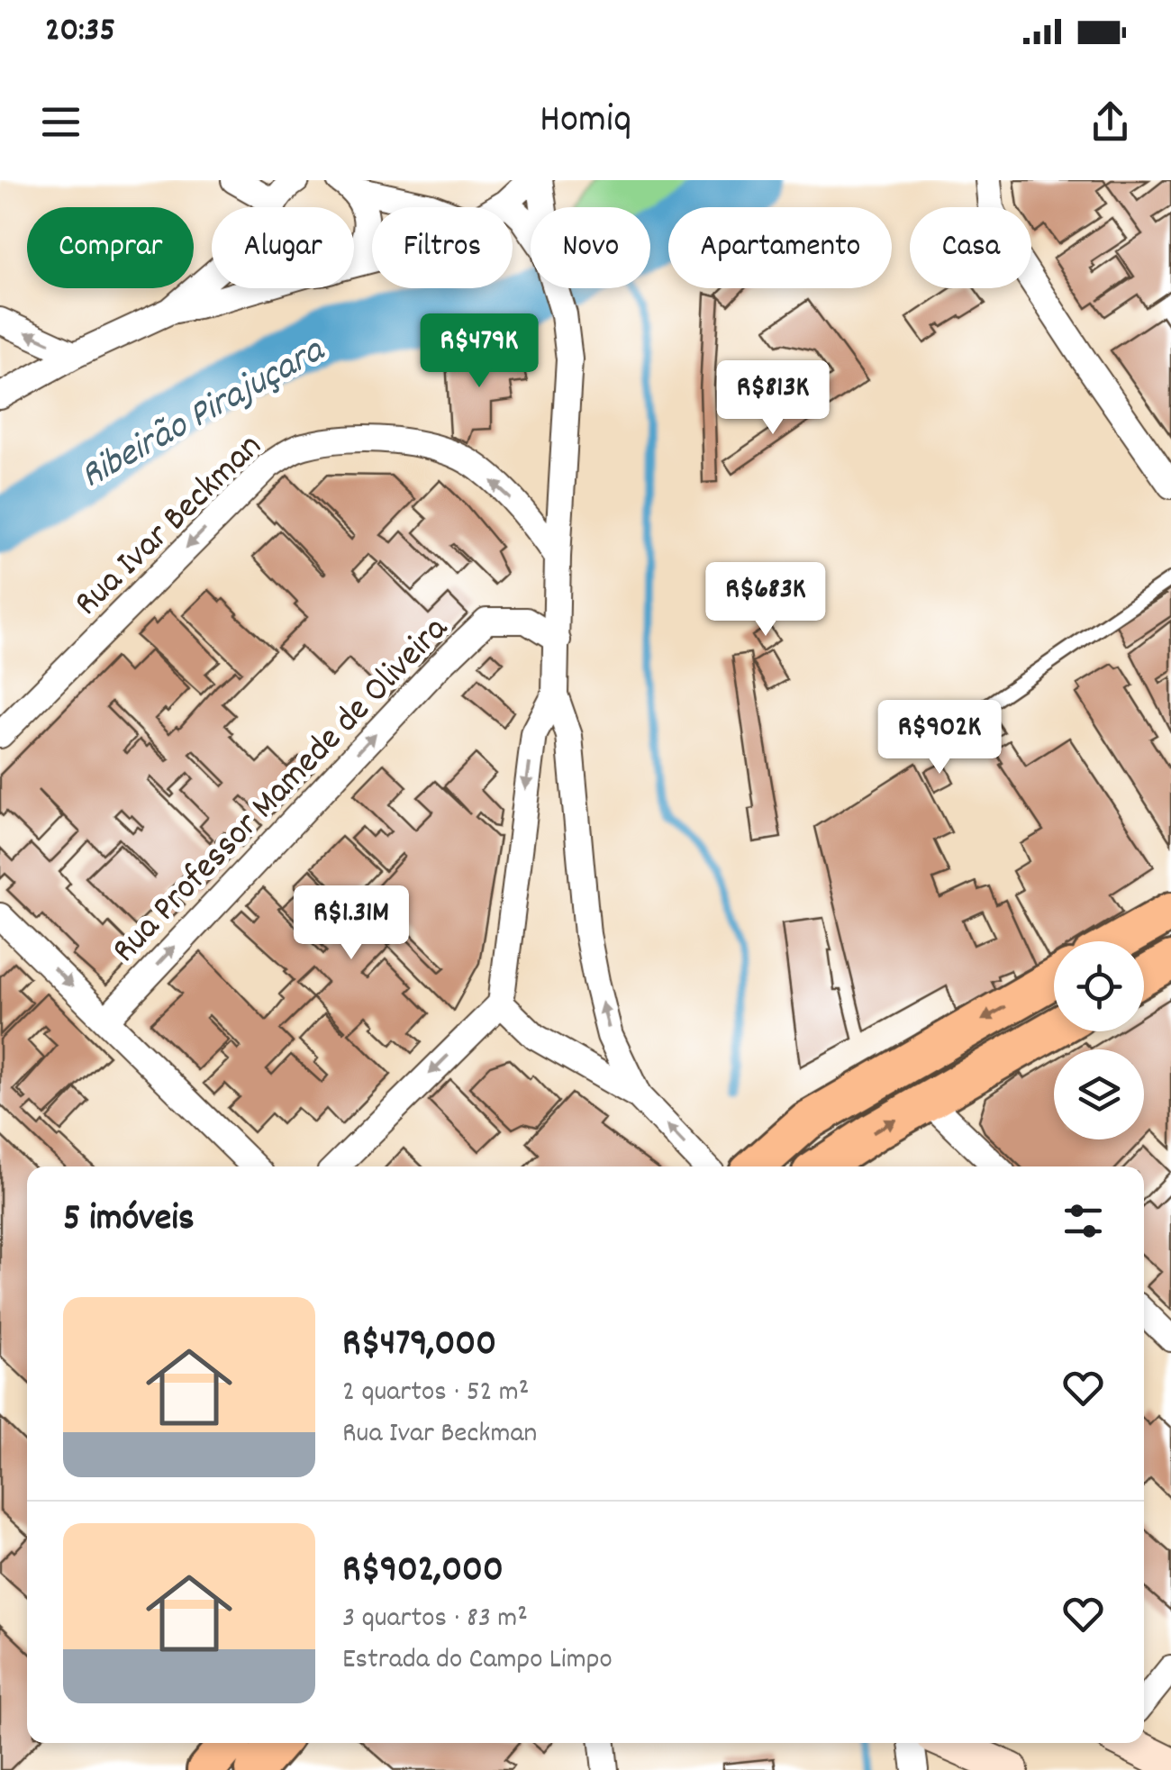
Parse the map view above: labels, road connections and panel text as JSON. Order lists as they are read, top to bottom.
{
  "streets": {
    "street": ["Rua Ivar Beckman", "Rua Professor Mamede de Oliveira"]
  },
  "one_way": ["Rua Professor Mamede de Oliveira"],
  "water": ["Ribeirão Pirajuçara"],
  "page": {
    "status": "20:35",
    "header": "Homiq",
    "chip": [
      "Comprar",
      "Alugar",
      "Filtros",
      "Novo",
      "Apartamento",
      "Casa"
    ],
    "price": [
      "R$479K",
      "R$813K",
      "R$683K",
      "R$902K",
      "R$1.31M"
    ],
    "heading": "5 imóveis",
    "list": [
      {
        "name": "R$479,000",
        "note": "2 quartos · 52 m² · Rua Ivar Beckman"
      },
      {
        "name": "R$902,000",
        "note": "3 quartos · 83 m² · Estrada do Campo Limpo"
      }
    ]
  }
}
